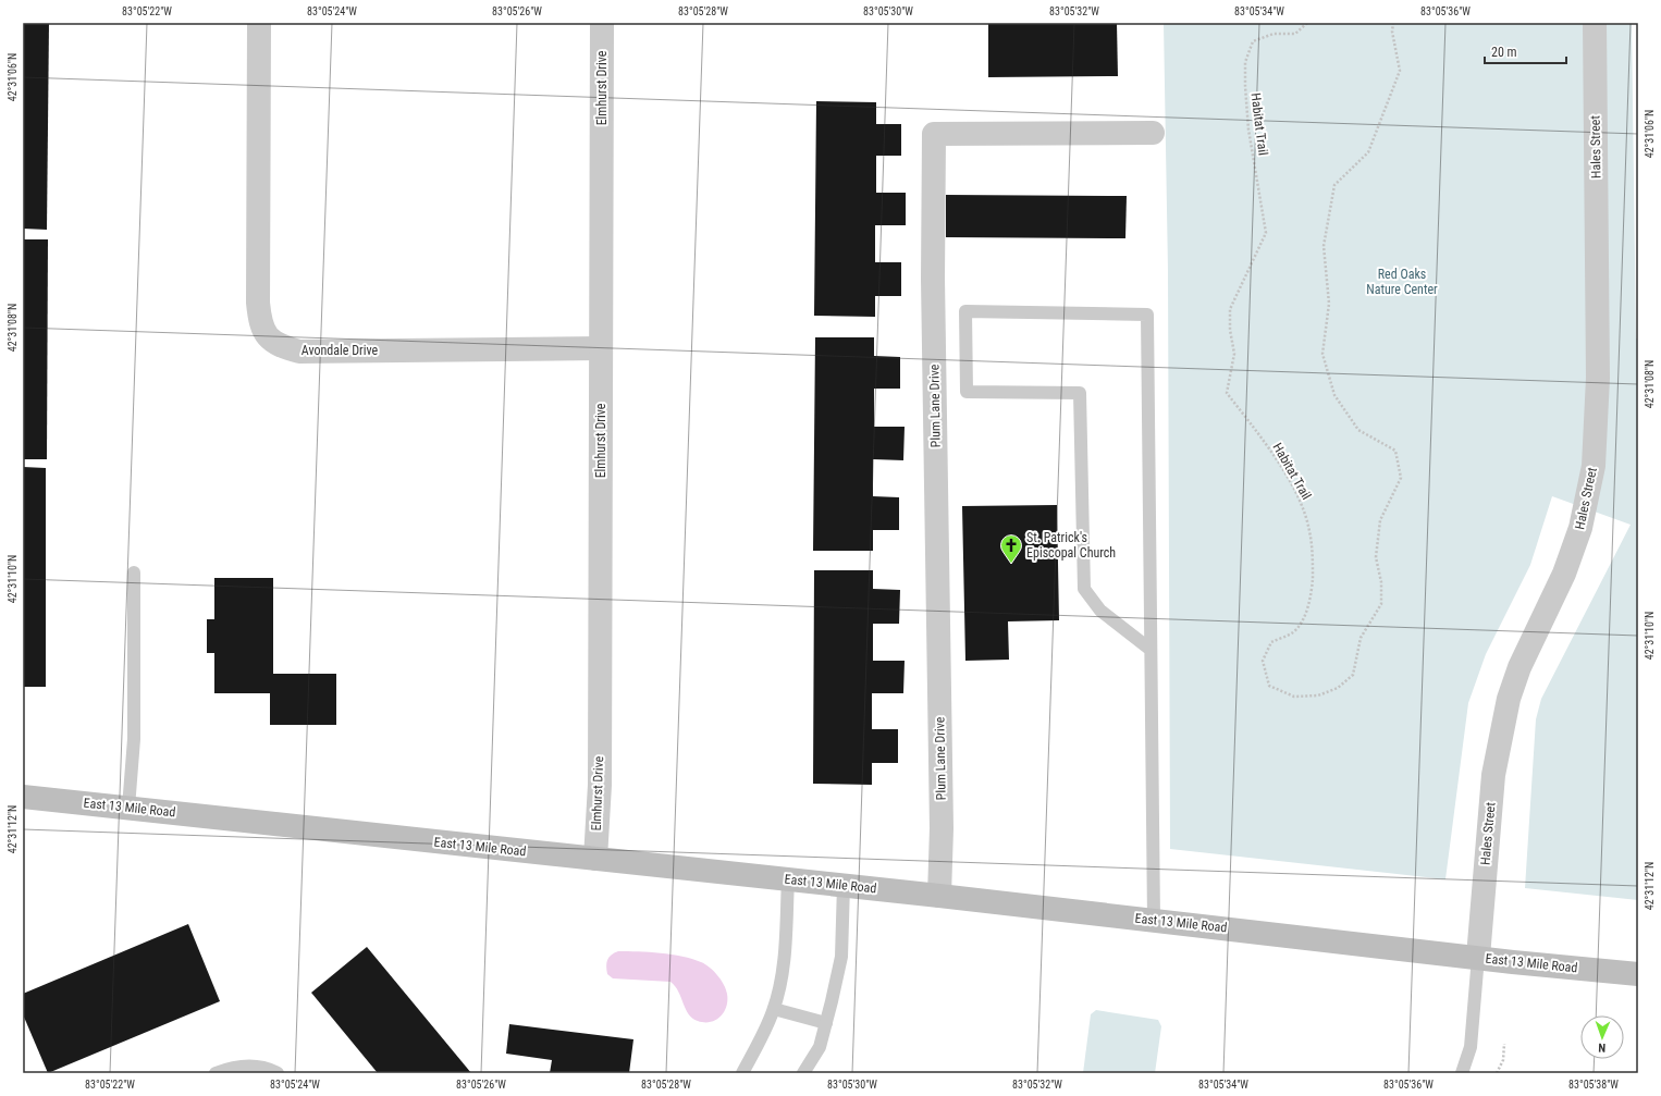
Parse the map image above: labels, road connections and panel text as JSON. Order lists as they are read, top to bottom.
{
  "streets": {
    "main road": ["East 13 Mile Road"],
    "street": [
      "Elmhurst Drive",
      "Hales Street",
      "Avondale Drive",
      "Plum Lane Drive"
    ],
    "path": ["Habitat Trail"]
  },
  "crossings": [
    ["Elmhurst Drive", "Avondale Drive"],
    ["Elmhurst Drive", "East 13 Mile Road"],
    ["Hales Street", "East 13 Mile Road"],
    ["Plum Lane Drive", "East 13 Mile Road"]
  ],
  "parks": ["Red Oaks Nature Center"],
  "places": {
    "church": ["St. Patrick's Episcopal Church"]
  },
  "scale_bar": "20 m",
  "north": "bottom",
  "coordinates": [
    "83°05'22\"W",
    "83°05'24\"W",
    "83°05'26\"W",
    "83°05'28\"W",
    "83°05'30\"W",
    "83°05'32\"W",
    "83°05'34\"W",
    "83°05'36\"W",
    "42°31'06\"N",
    "42°31'08\"N",
    "42°31'10\"N",
    "42°31'12\"N",
    "83°05'38\"W"
  ]
}
